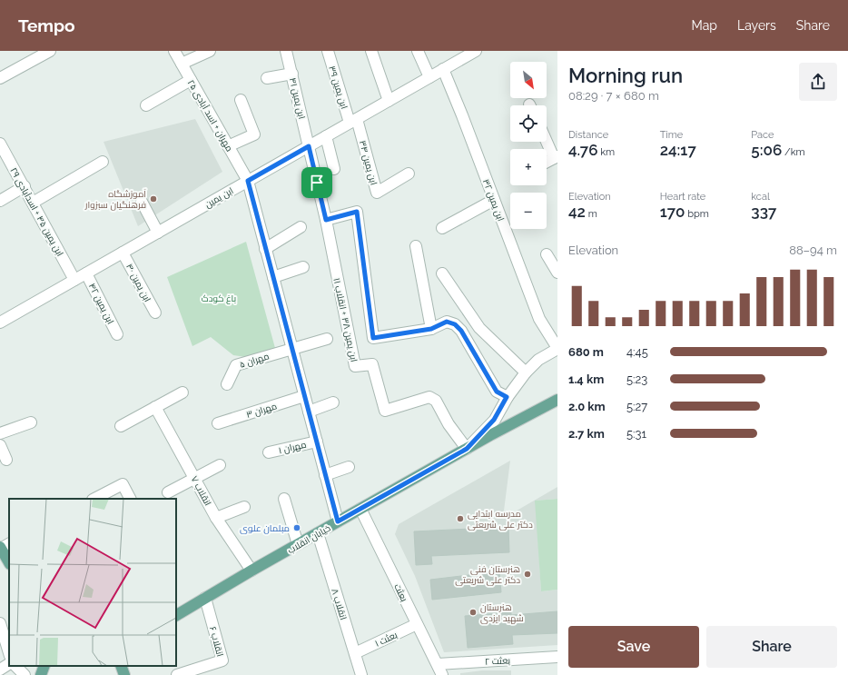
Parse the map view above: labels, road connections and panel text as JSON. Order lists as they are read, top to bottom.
{
  "streets": {
    "main road": ["خیابان انقلاب"],
    "street": [
      "ابن یمین ۳۹",
      "ابن یمین ۴۱",
      "مهران + اسد آبادی ۲۵",
      "ابن یمین ۳۴",
      "ابن یمین",
      "ابن یمین ۳۲",
      "ابن یمین ۴۵ + اسدآبادی ۲۹",
      "ابن یمین ۴۰",
      "ابن یمین ۴۲",
      "ابن یمین ۳۸ + انقلاب ۱۱",
      "مهران ۵",
      "مهران ۳",
      "مهران ۱",
      "انقلاب ۷",
      "بعثت",
      "انقلاب ۸",
      "بعثت ۱",
      "انقلاب ۶",
      "بعثت ۲"
    ]
  },
  "crossings": [
    ["ابن یمین ۳۹", "ابن یمین ۳۴"],
    ["ابن یمین ۳۹", "ابن یمین"],
    ["ابن یمین ۴۱", "ابن یمین"],
    ["ابن یمین ۴۱", "ابن یمین ۳۸ + انقلاب ۱۱"],
    ["مهران + اسد آبادی ۲۵", "ابن یمین"],
    ["مهران + اسد آبادی ۲۵", "مهران ۵"],
    ["مهران + اسد آبادی ۲۵", "مهران ۳"],
    ["مهران + اسد آبادی ۲۵", "مهران ۱"],
    ["مهران + اسد آبادی ۲۵", "خیابان انقلاب"],
    ["ابن یمین ۳۴", "ابن یمین"],
    ["ابن یمین", "ابن یمین ۳۲"],
    ["ابن یمین", "ابن یمین ۴۵ + اسدآبادی ۲۹"],
    ["ابن یمین", "ابن یمین ۴۰"],
    ["ابن یمین", "ابن یمین ۴۲"],
    ["ابن یمین", "ابن یمین ۳۸ + انقلاب ۱۱"],
    ["ابن یمین ۳۸ + انقلاب ۱۱", "خیابان انقلاب"],
    ["انقلاب ۷", "خیابان انقلاب"],
    ["خیابان انقلاب", "بعثت"],
    ["خیابان انقلاب", "انقلاب ۸"],
    ["خیابان انقلاب", "انقلاب ۶"],
    ["بعثت", "بعثت ۱"],
    ["بعثت", "بعثت ۲"],
    ["انقلاب ۸", "بعثت ۱"]
  ],
  "parks": ["باغ کودک"],
  "places": [
    "آموزشگاه فرهنگیان سبزوار",
    "مدرسه ابتدایی دکتر علی شریعتی",
    "مبلمان علوی",
    "هنرستان فنی دکتر علی شریعتی",
    "هنرستان شهید ایزدی"
  ],
  "north": "bottom right",
  "page": {
    "header": "Tempo",
    "nav": ["Map", "Layers", "Share"],
    "heading": ["Morning run", "08:29 · 7 × 680 m"],
    "map_buttons": ["+", "−"],
    "stats": [
      ["Distance", "4.76 km"],
      ["Time", "24:17"],
      ["Pace", "5:06 /km"],
      ["Elevation", "42 m"],
      ["Heart rate", "170 bpm"],
      ["kcal", "337"]
    ],
    "chart": ["Elevation", "88–94 m"],
    "list": [
      {
        "name": "680 m",
        "note": "4:45"
      },
      {
        "name": "1.4 km",
        "note": "5:23"
      },
      {
        "name": "2.0 km",
        "note": "5:27"
      },
      {
        "name": "2.7 km",
        "note": "5:31"
      }
    ],
    "buttons": ["Save", "Share"]
  }
}
